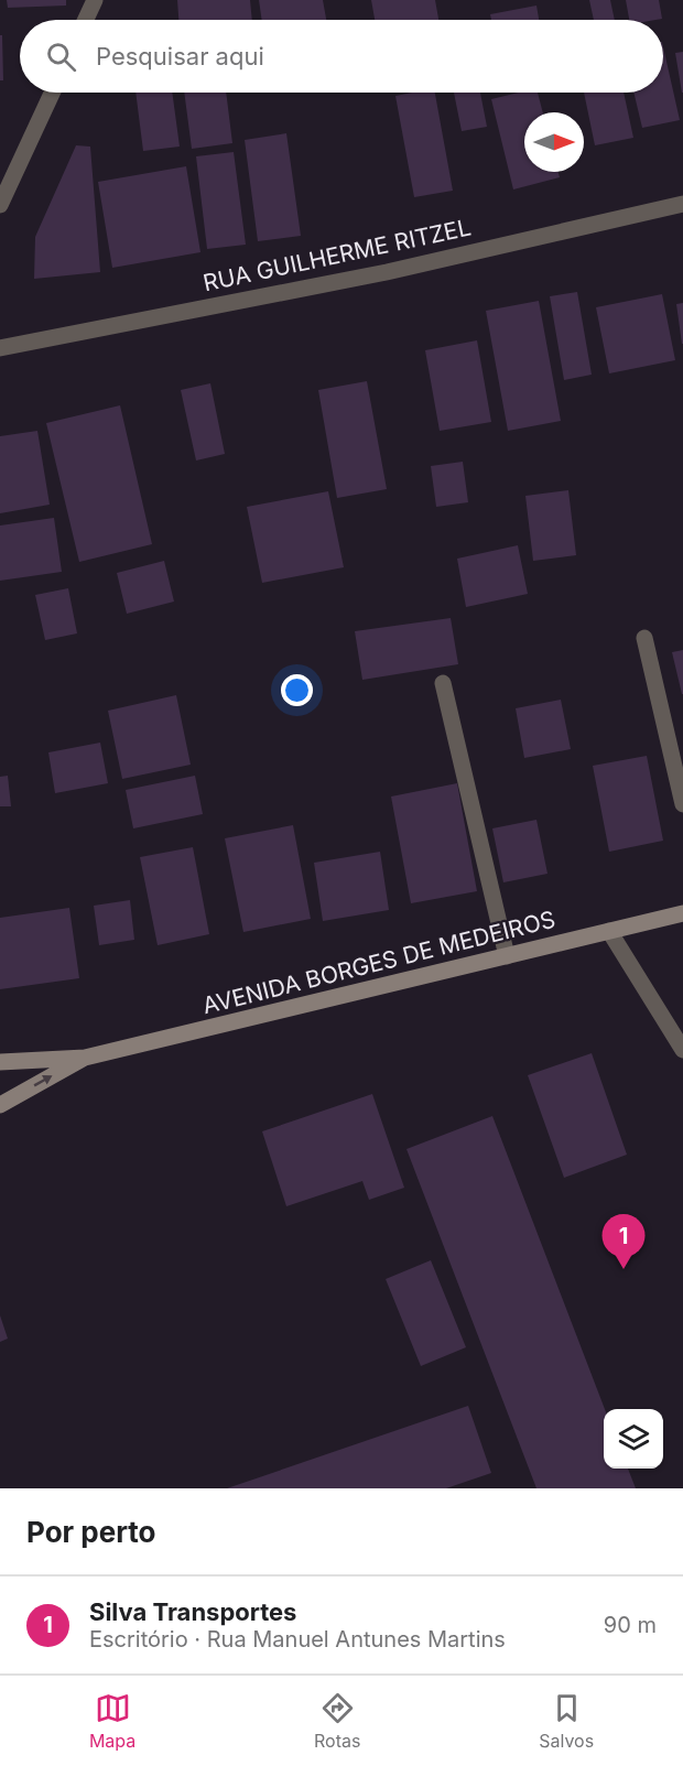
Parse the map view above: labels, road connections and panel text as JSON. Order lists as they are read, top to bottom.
{
  "streets": {
    "street": ["RUA GUILHERME RITZEL", "AVENIDA BORGES DE MEDEIROS"]
  },
  "north": "right",
  "page": {
    "search": "Pesquisar aqui",
    "pins": "1",
    "heading": "Por perto",
    "list": [
      {
        "mark": "1",
        "name": "Silva Transportes",
        "note": "Escritório · Rua Manuel Antunes Martins",
        "value": "90 m"
      }
    ],
    "nav": ["Mapa", "Rotas", "Salvos"]
  }
}
